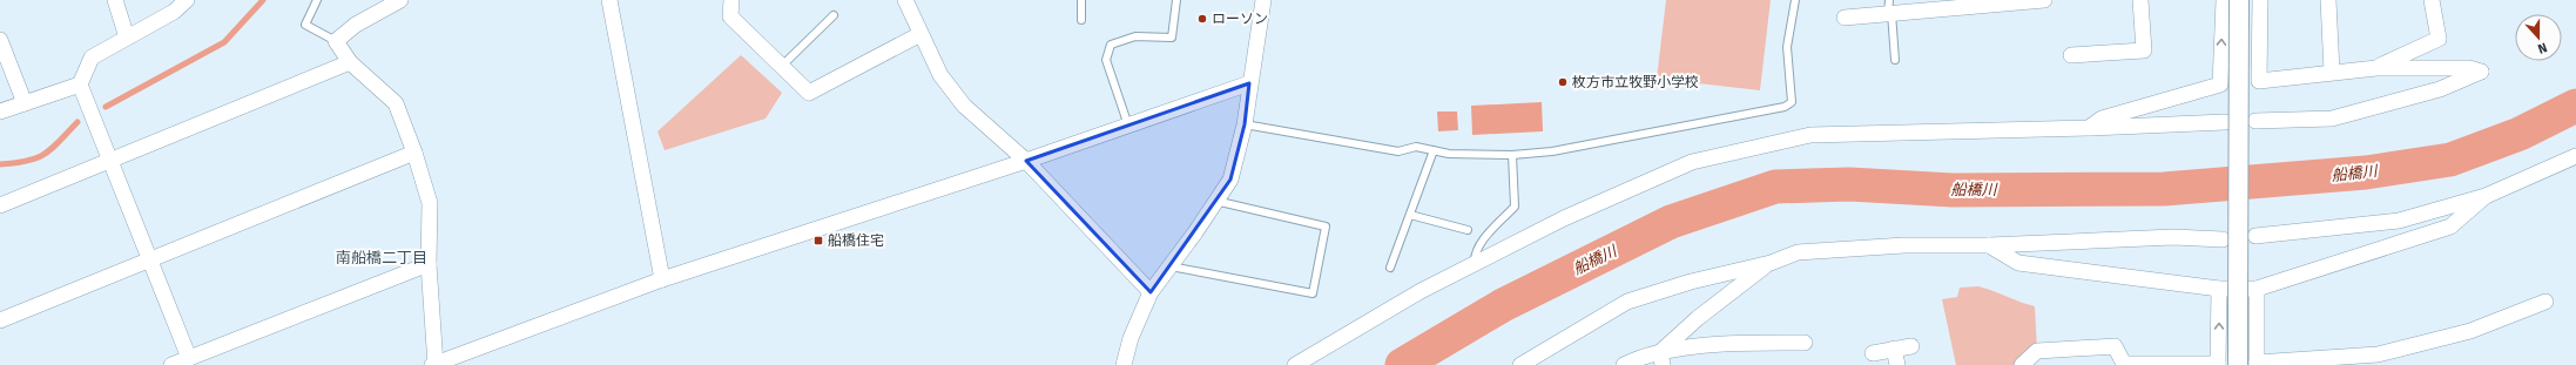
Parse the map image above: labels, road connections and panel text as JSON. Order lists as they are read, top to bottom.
{
  "districts": ["南船橋二丁目"],
  "water": ["船橋川"],
  "places": {
    "other": ["ローソン", "枚方市立牧野小学校"],
    "transit": ["船橋住宅"]
  },
  "north": "bottom"
}
